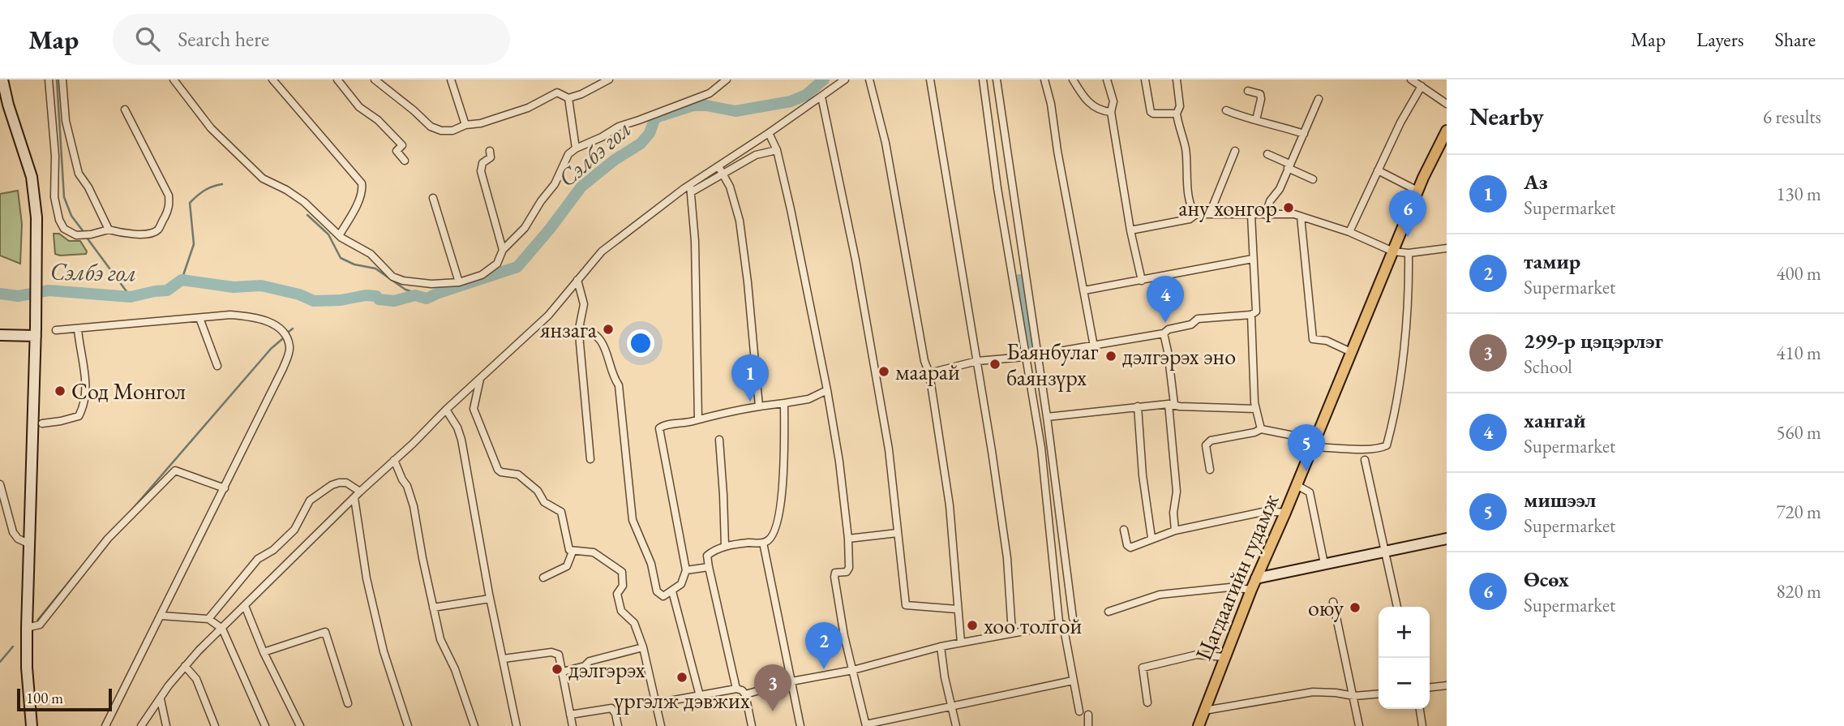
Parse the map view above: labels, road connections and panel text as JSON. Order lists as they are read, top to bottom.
{
  "streets": {
    "main road": ["Цагдаагийн гудамж"]
  },
  "water": ["Сэлбэ гол"],
  "places": [
    "ану хонгор",
    "янзага",
    "дэлгэрэх эно",
    "Баянбулаг баянзүрх",
    "маарай",
    "Сод Монгол",
    "оюу",
    "хоо толгой",
    "дэлгэрэх",
    "үргэлж дэвжих"
  ],
  "scale_bar": "100 m",
  "page": {
    "header": "Map",
    "search": "Search here",
    "nav": ["Map", "Layers", "Share"],
    "heading": ["Nearby", "6 results"],
    "list": [
      {
        "mark": "1",
        "name": "Аз",
        "note": "Supermarket",
        "value": "130 m"
      },
      {
        "mark": "2",
        "name": "тамир",
        "note": "Supermarket",
        "value": "400 m"
      },
      {
        "mark": "3",
        "name": "299-р цэцэрлэг",
        "note": "School",
        "value": "410 m"
      },
      {
        "mark": "4",
        "name": "хангай",
        "note": "Supermarket",
        "value": "560 m"
      },
      {
        "mark": "5",
        "name": "мишээл",
        "note": "Supermarket",
        "value": "720 m"
      },
      {
        "mark": "6",
        "name": "Өсөх",
        "note": "Supermarket",
        "value": "820 m"
      }
    ],
    "pins": [
      "6",
      "4",
      "1",
      "5",
      "2",
      "3"
    ],
    "map_buttons": ["+", "−"],
    "scale": "100 m"
  }
}
